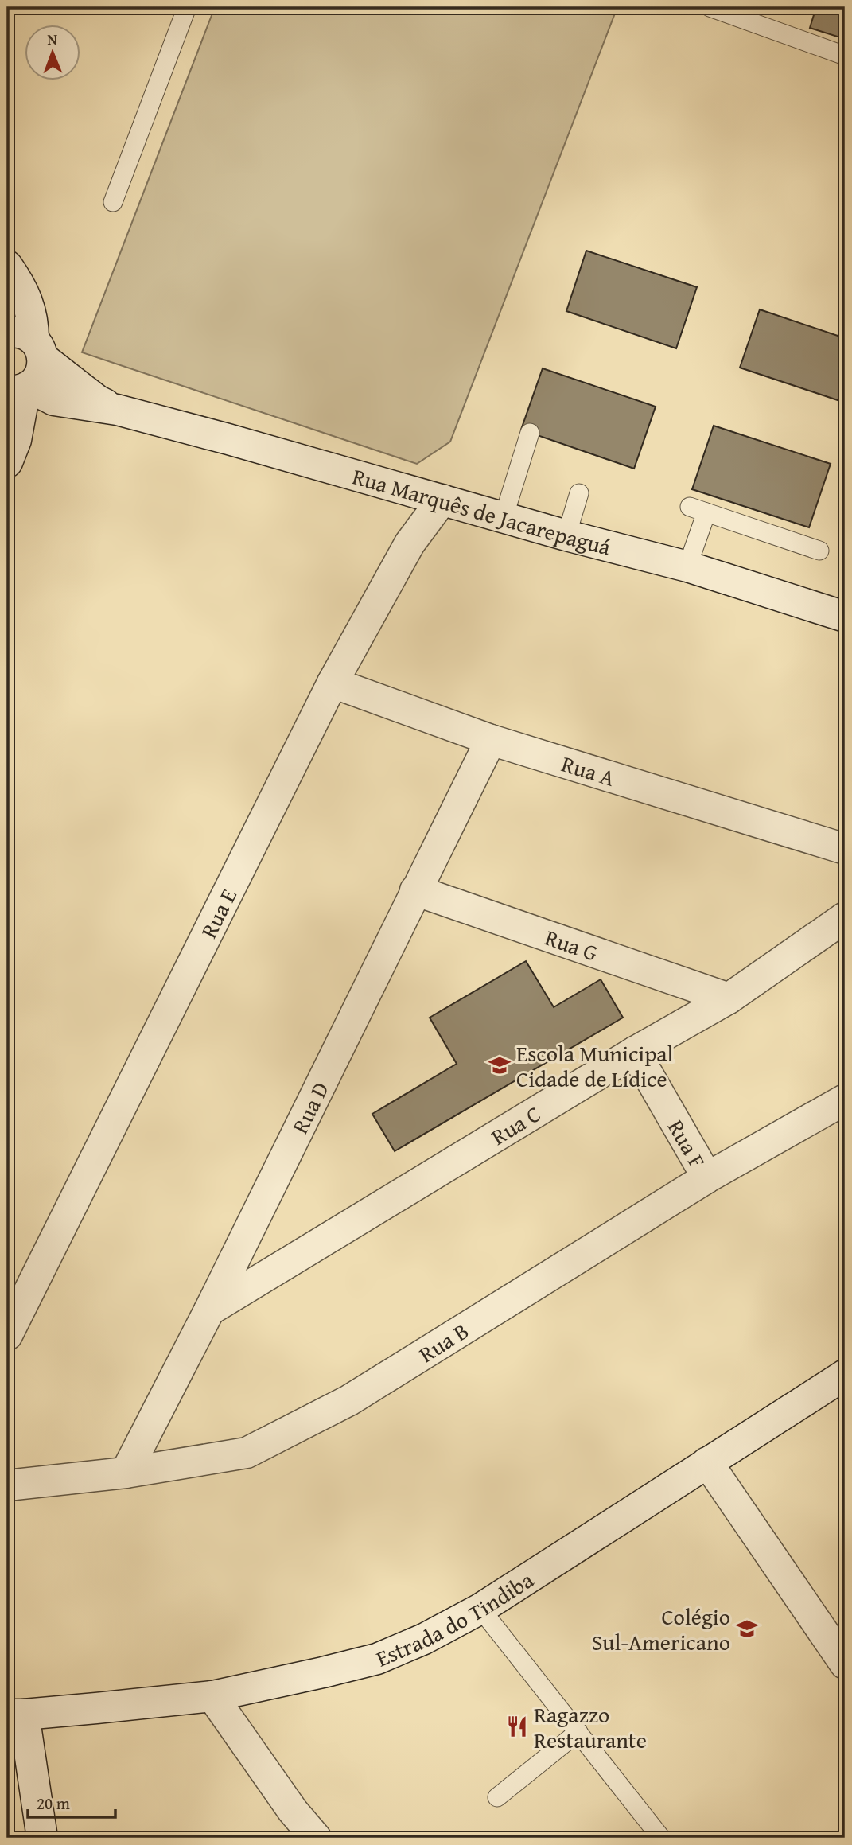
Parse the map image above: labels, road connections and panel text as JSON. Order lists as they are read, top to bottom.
{
  "streets": {
    "street": [
      "Rua Marquês de Jacarepaguá",
      "Rua A",
      "Rua E",
      "Rua G",
      "Rua D",
      "Rua C",
      "Rua F",
      "Rua B",
      "Estrada do Tindiba"
    ]
  },
  "crossings": [
    ["Rua Marquês de Jacarepaguá", "Rua E"],
    ["Rua A", "Rua E"],
    ["Rua A", "Rua D"],
    ["Rua G", "Rua D"],
    ["Rua G", "Rua C"],
    ["Rua D", "Rua C"],
    ["Rua D", "Rua B"],
    ["Rua C", "Rua F"],
    ["Rua F", "Rua B"]
  ],
  "places": {
    "school or university": ["Escola Municipal Cidade de Lídice", "Colégio Sul-Americano"],
    "restaurant": ["Ragazzo Restaurante"]
  },
  "scale_bar": "20 m",
  "north": "top"
}
